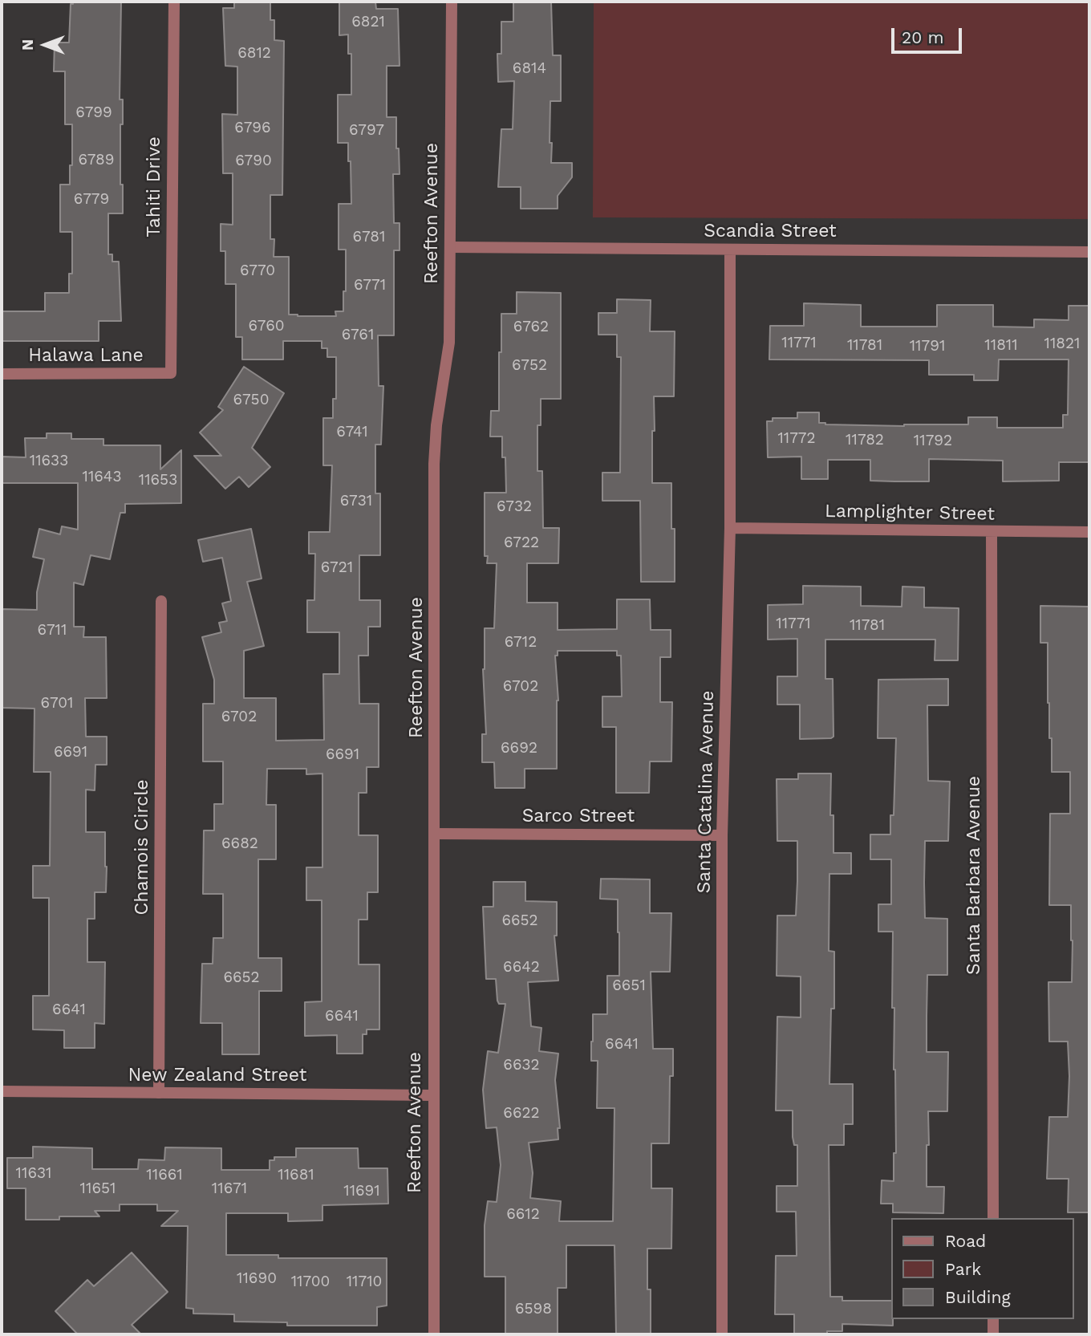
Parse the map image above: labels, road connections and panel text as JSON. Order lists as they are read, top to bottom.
{
  "streets": {
    "street": [
      "Tahiti Drive",
      "Reefton Avenue",
      "Scandia Street",
      "Halawa Lane",
      "Lamplighter Street",
      "Santa Catalina Avenue",
      "Sarco Street",
      "Chamois Circle",
      "Santa Barbara Avenue",
      "New Zealand Street"
    ]
  },
  "crossings": [
    ["Tahiti Drive", "Halawa Lane"],
    ["Reefton Avenue", "Scandia Street"],
    ["Reefton Avenue", "Sarco Street"],
    ["Reefton Avenue", "New Zealand Street"],
    ["Scandia Street", "Santa Catalina Avenue"],
    ["Lamplighter Street", "Santa Catalina Avenue"],
    ["Lamplighter Street", "Santa Barbara Avenue"],
    ["Santa Catalina Avenue", "Sarco Street"],
    ["Chamois Circle", "New Zealand Street"]
  ],
  "house_numbers": [
    "6821",
    "6812",
    "6814",
    "6799",
    "6796",
    "6797",
    "6789",
    "6790",
    "6779",
    "6781",
    "6770",
    "6771",
    "6760",
    "6762",
    "6761",
    "11771",
    "11821",
    "11781",
    "11811",
    "11791",
    "6752",
    "6750",
    "6741",
    "11772",
    "11782",
    "11792",
    "11633",
    "11643",
    "11653",
    "6731",
    "6732",
    "6722",
    "6721",
    "11771",
    "11781",
    "6711",
    "6712",
    "6702",
    "6701",
    "6702",
    "6692",
    "6691",
    "6691",
    "6682",
    "6652",
    "6642",
    "6652",
    "6651",
    "6641",
    "6641",
    "6641",
    "6632",
    "6622",
    "11631",
    "11661",
    "11681",
    "11651",
    "11671",
    "11691",
    "6612",
    "11690",
    "11700",
    "11710",
    "6598"
  ],
  "legend": ["Road", "Park", "Building"],
  "scale_bar": "20 m",
  "north": "left"
}
